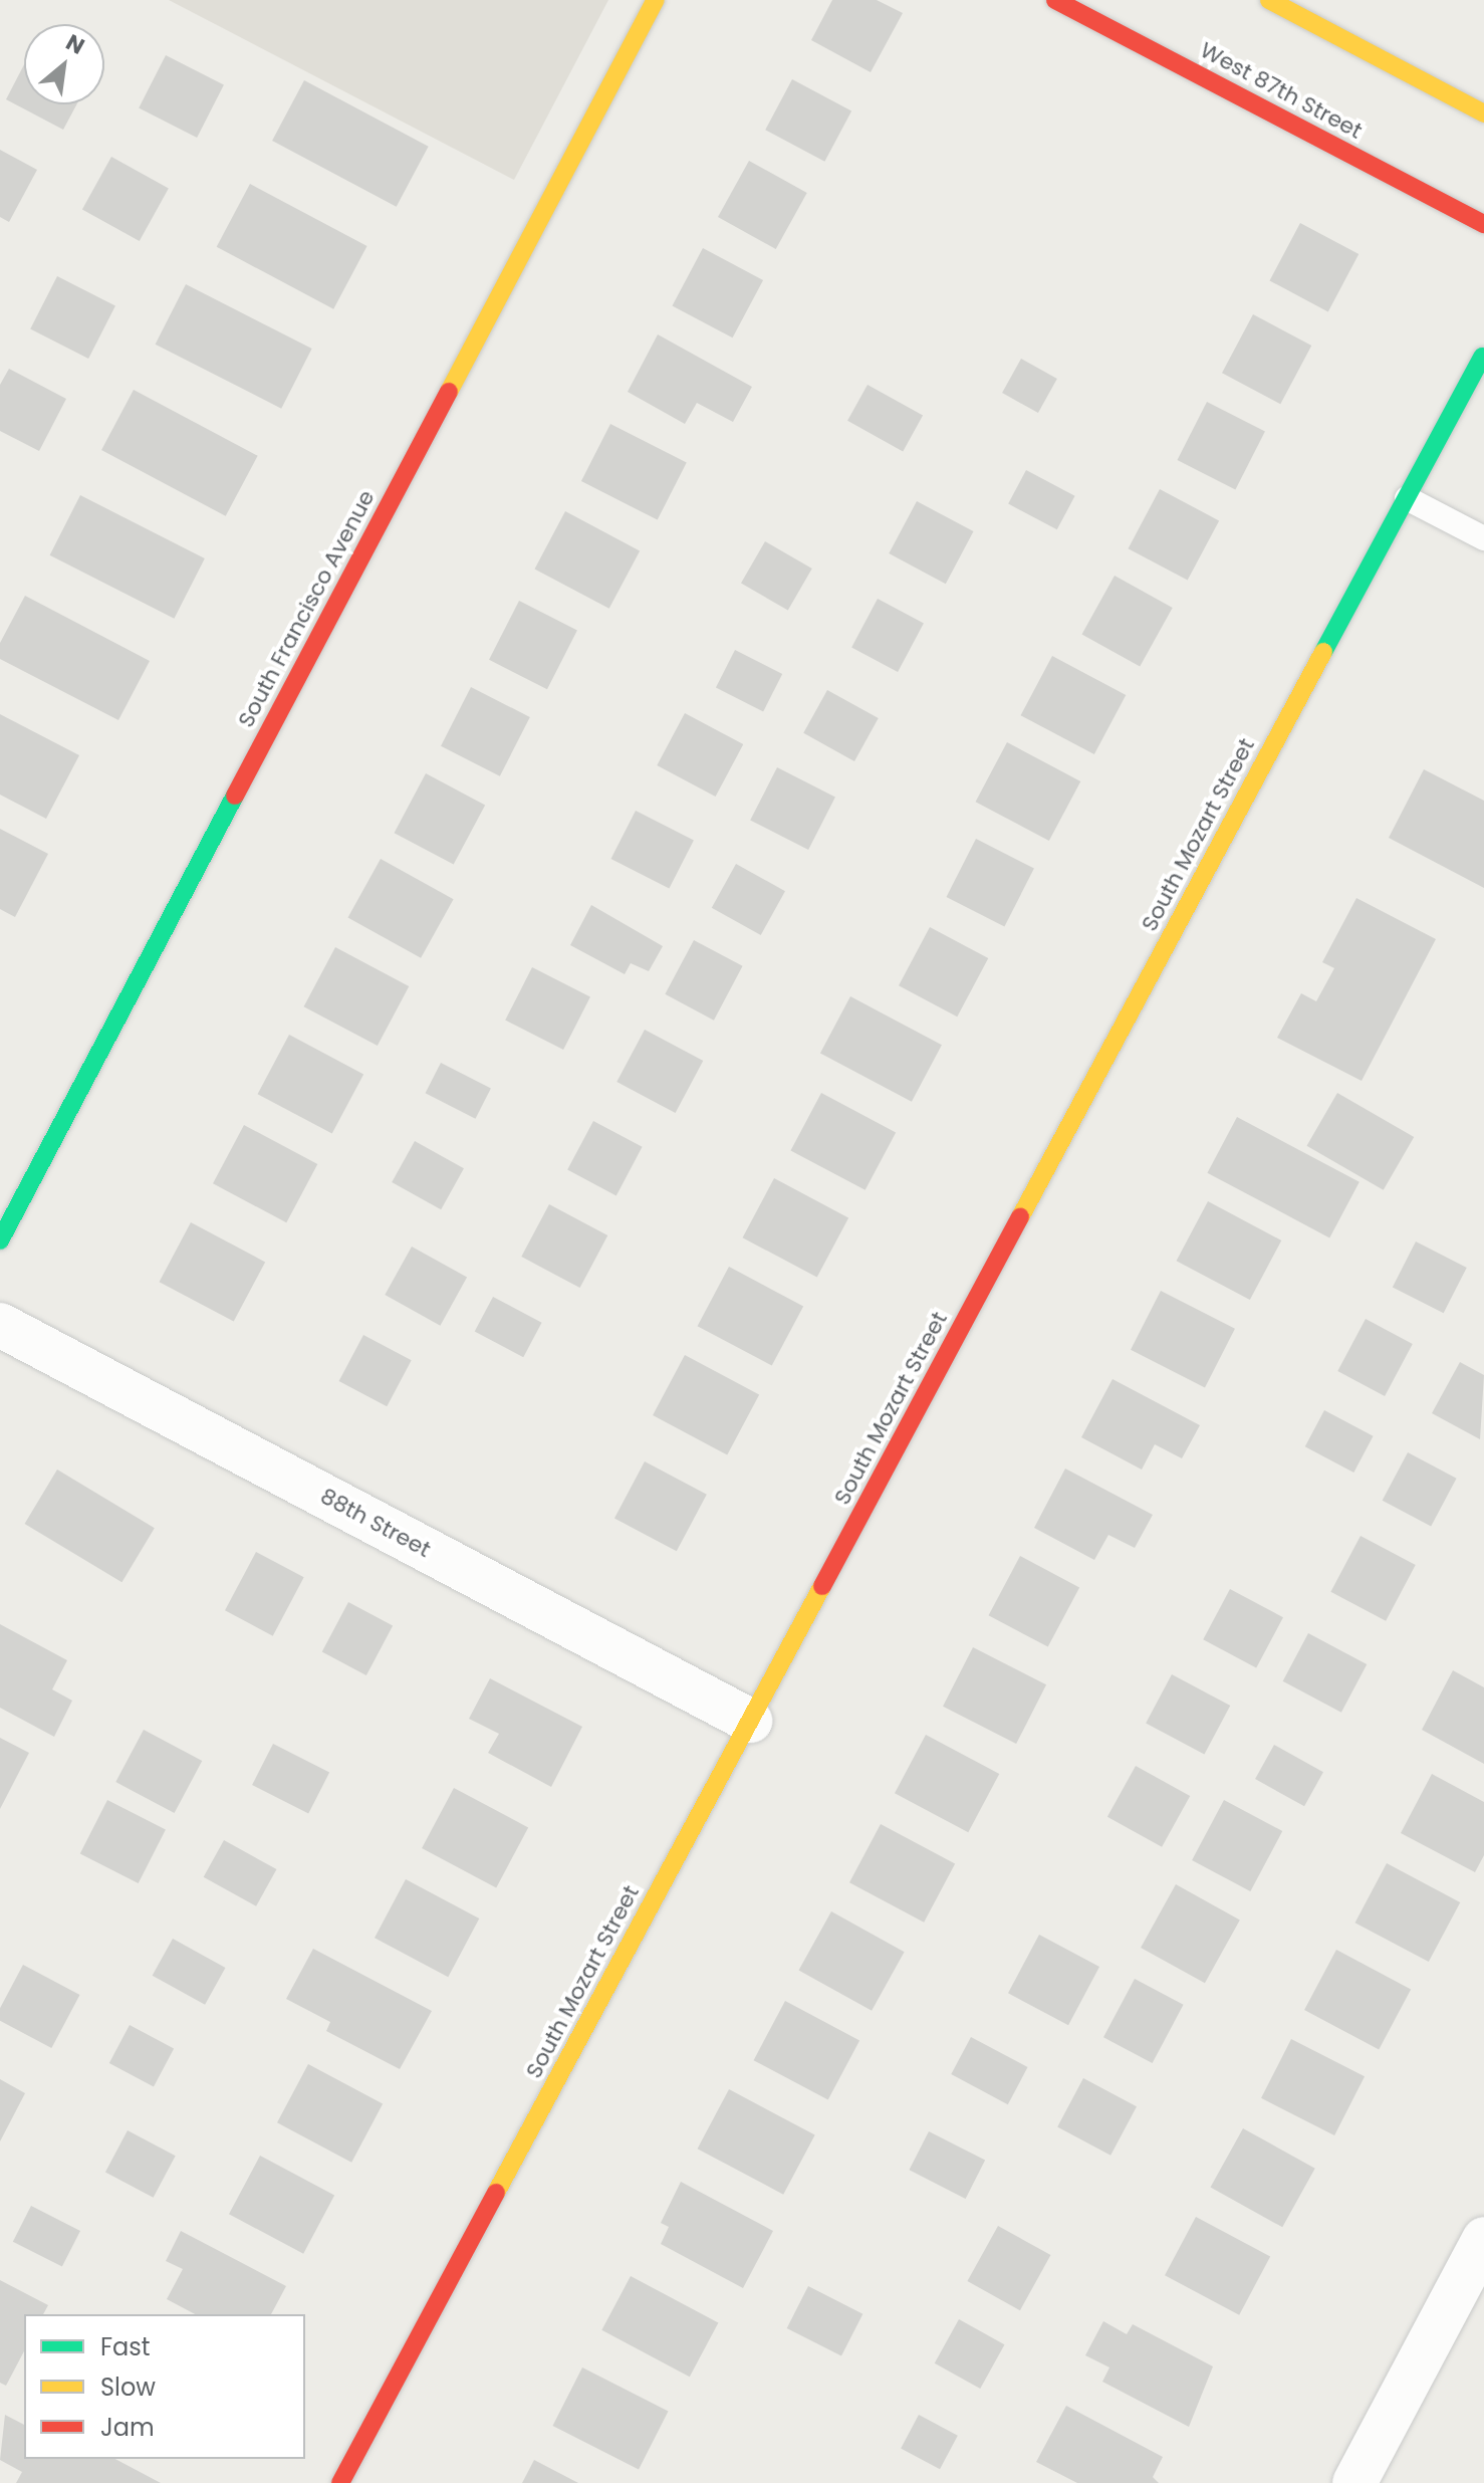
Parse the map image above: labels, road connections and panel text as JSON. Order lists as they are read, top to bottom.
{
  "streets": {
    "street": [
      "West 87th Street",
      "South Francisco Avenue",
      "South Mozart Street",
      "88th Street"
    ]
  },
  "crossings": [
    ["South Mozart Street", "88th Street"]
  ],
  "legend": ["Fast", "Slow", "Jam"],
  "north": "top right"
}
